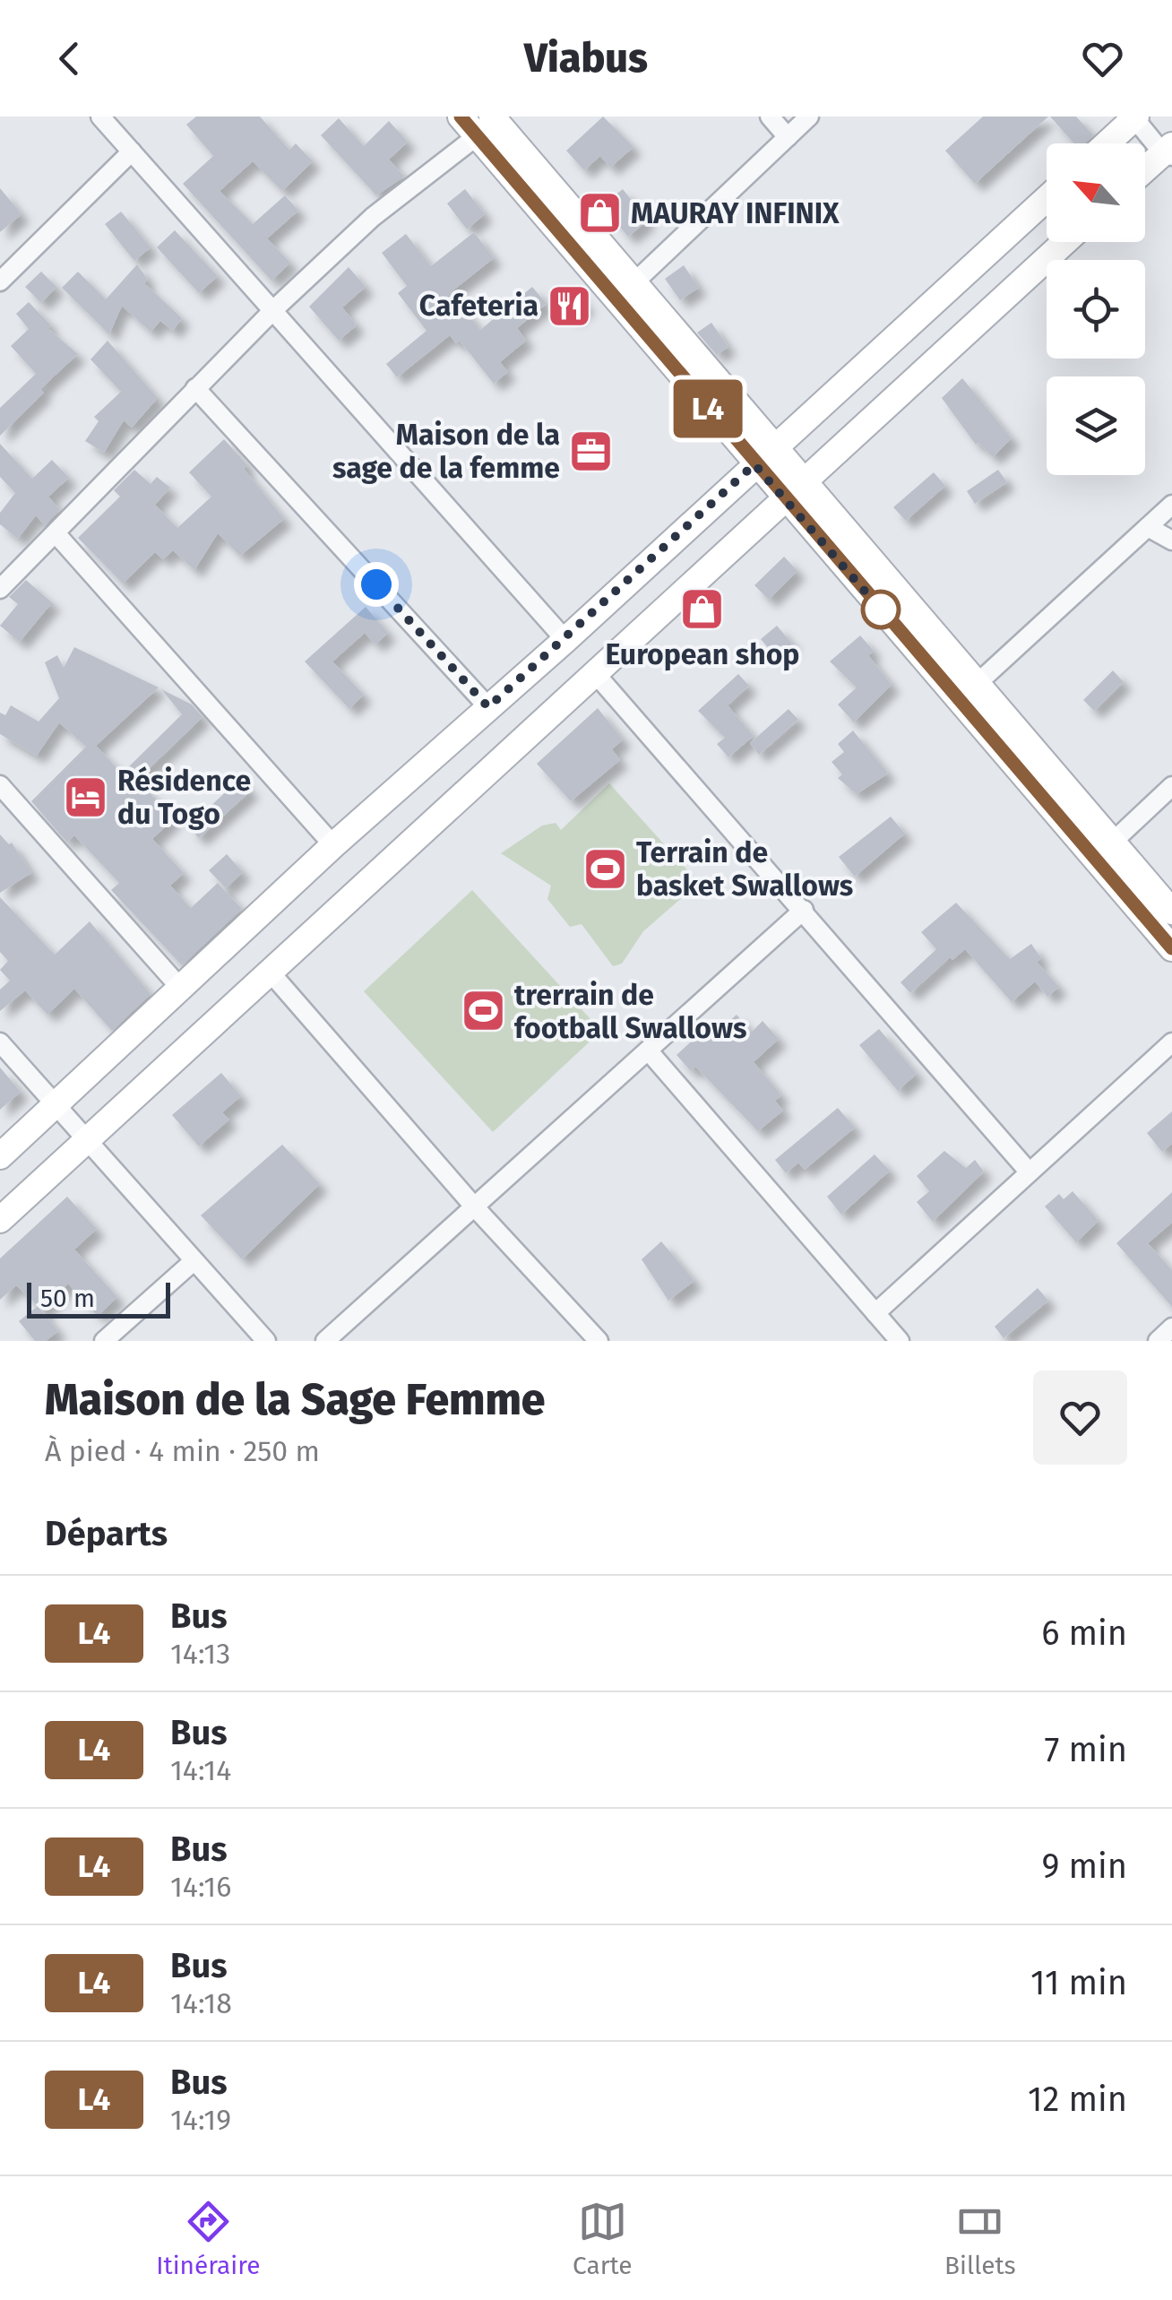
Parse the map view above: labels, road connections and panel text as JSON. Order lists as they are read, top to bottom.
{
  "places": {
    "shop": ["MAURAY INFINIX", "European shop"],
    "restaurant": ["Cafeteria"],
    "office": ["Maison de la sage de la femme"],
    "hotel": ["Résidence du Togo"],
    "sports": ["Terrain de basket Swallows", "trerrain de football Swallows"]
  },
  "lines": ["bus line L4"],
  "scale_bar": "50 m",
  "north": "top left",
  "page": {
    "header": "Viabus",
    "on_map": "L4",
    "scale": "50 m",
    "heading": [
      ["Maison de la Sage Femme", "À pied · 4 min · 250 m"],
      "Départs"
    ],
    "list": [
      {
        "mark": "L4",
        "name": "Bus",
        "note": "14:13",
        "value": "6 min"
      },
      {
        "mark": "L4",
        "name": "Bus",
        "note": "14:14",
        "value": "7 min"
      },
      {
        "mark": "L4",
        "name": "Bus",
        "note": "14:16",
        "value": "9 min"
      },
      {
        "mark": "L4",
        "name": "Bus",
        "note": "14:18",
        "value": "11 min"
      },
      {
        "mark": "L4",
        "name": "Bus",
        "note": "14:19",
        "value": "12 min"
      }
    ],
    "tabs": ["Itinéraire", "Carte", "Billets"]
  }
}
